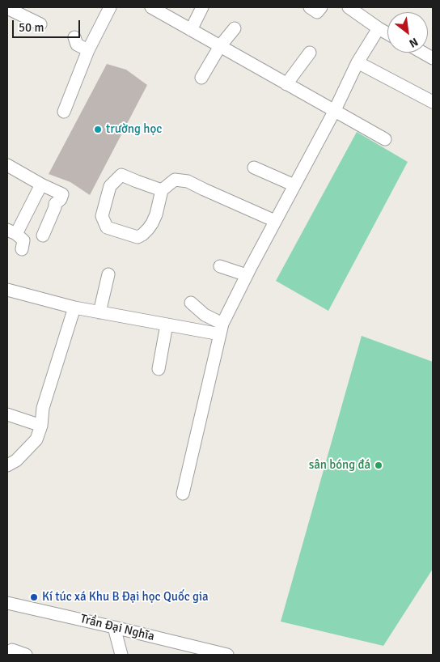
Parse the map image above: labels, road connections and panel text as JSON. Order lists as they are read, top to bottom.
{
  "streets": {
    "street": ["Trần Đại Nghĩa"]
  },
  "places": ["trường học", "sân bóng đá", "Kí túc xá Khu B Đại học Quốc gia"],
  "scale_bar": "50 m",
  "north": "bottom right"
}
